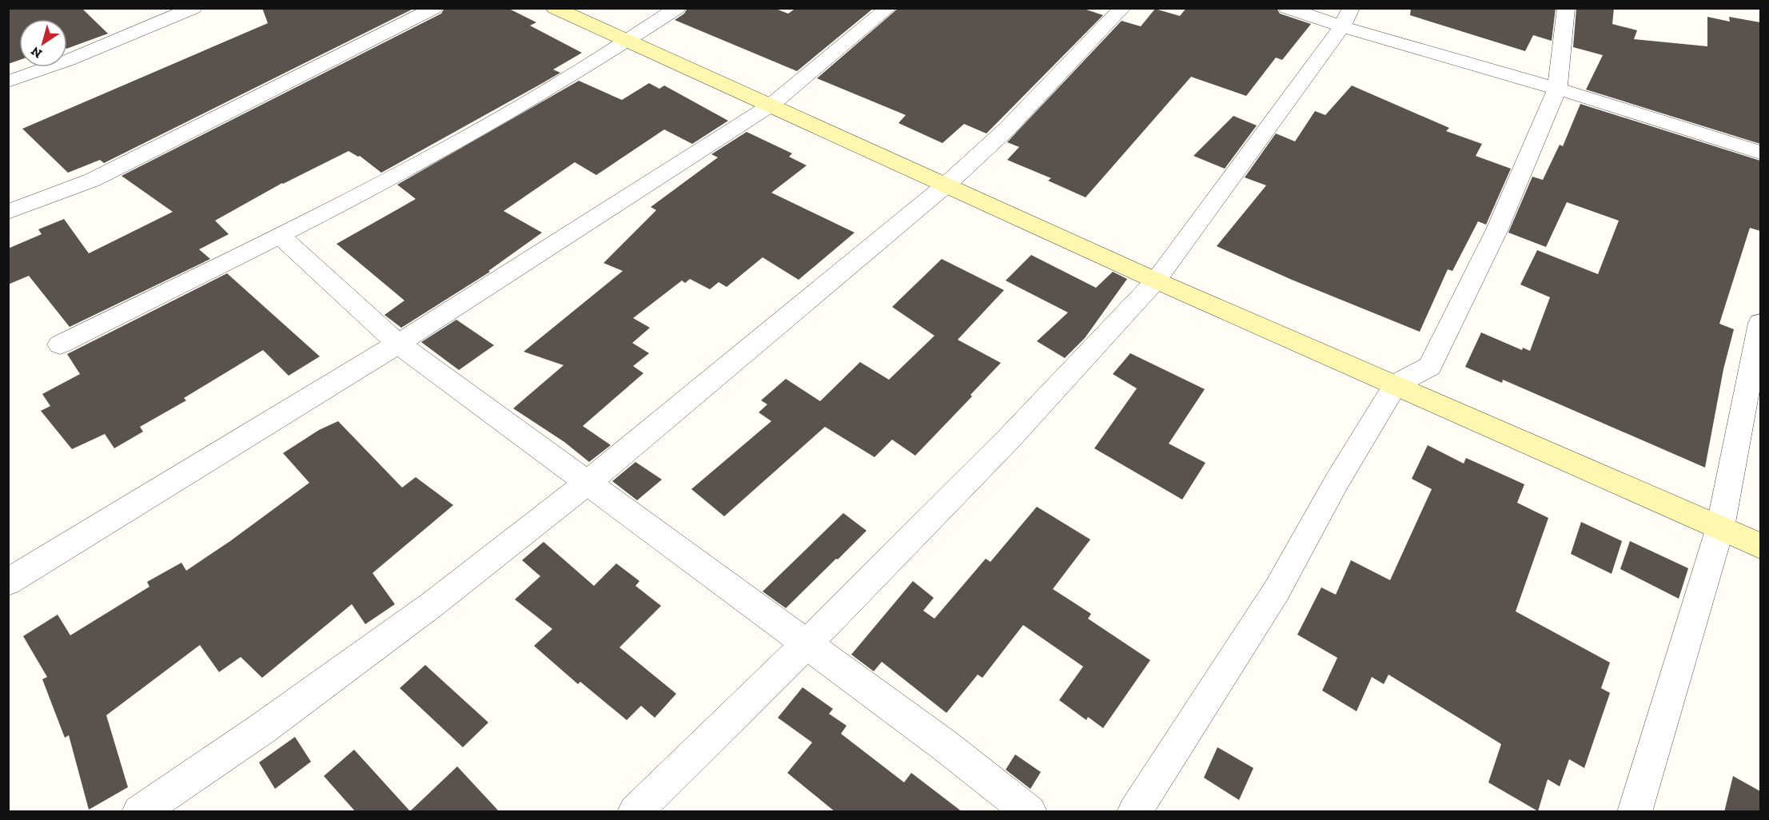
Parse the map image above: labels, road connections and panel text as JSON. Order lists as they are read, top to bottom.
{
  "north": "bottom left"
}
